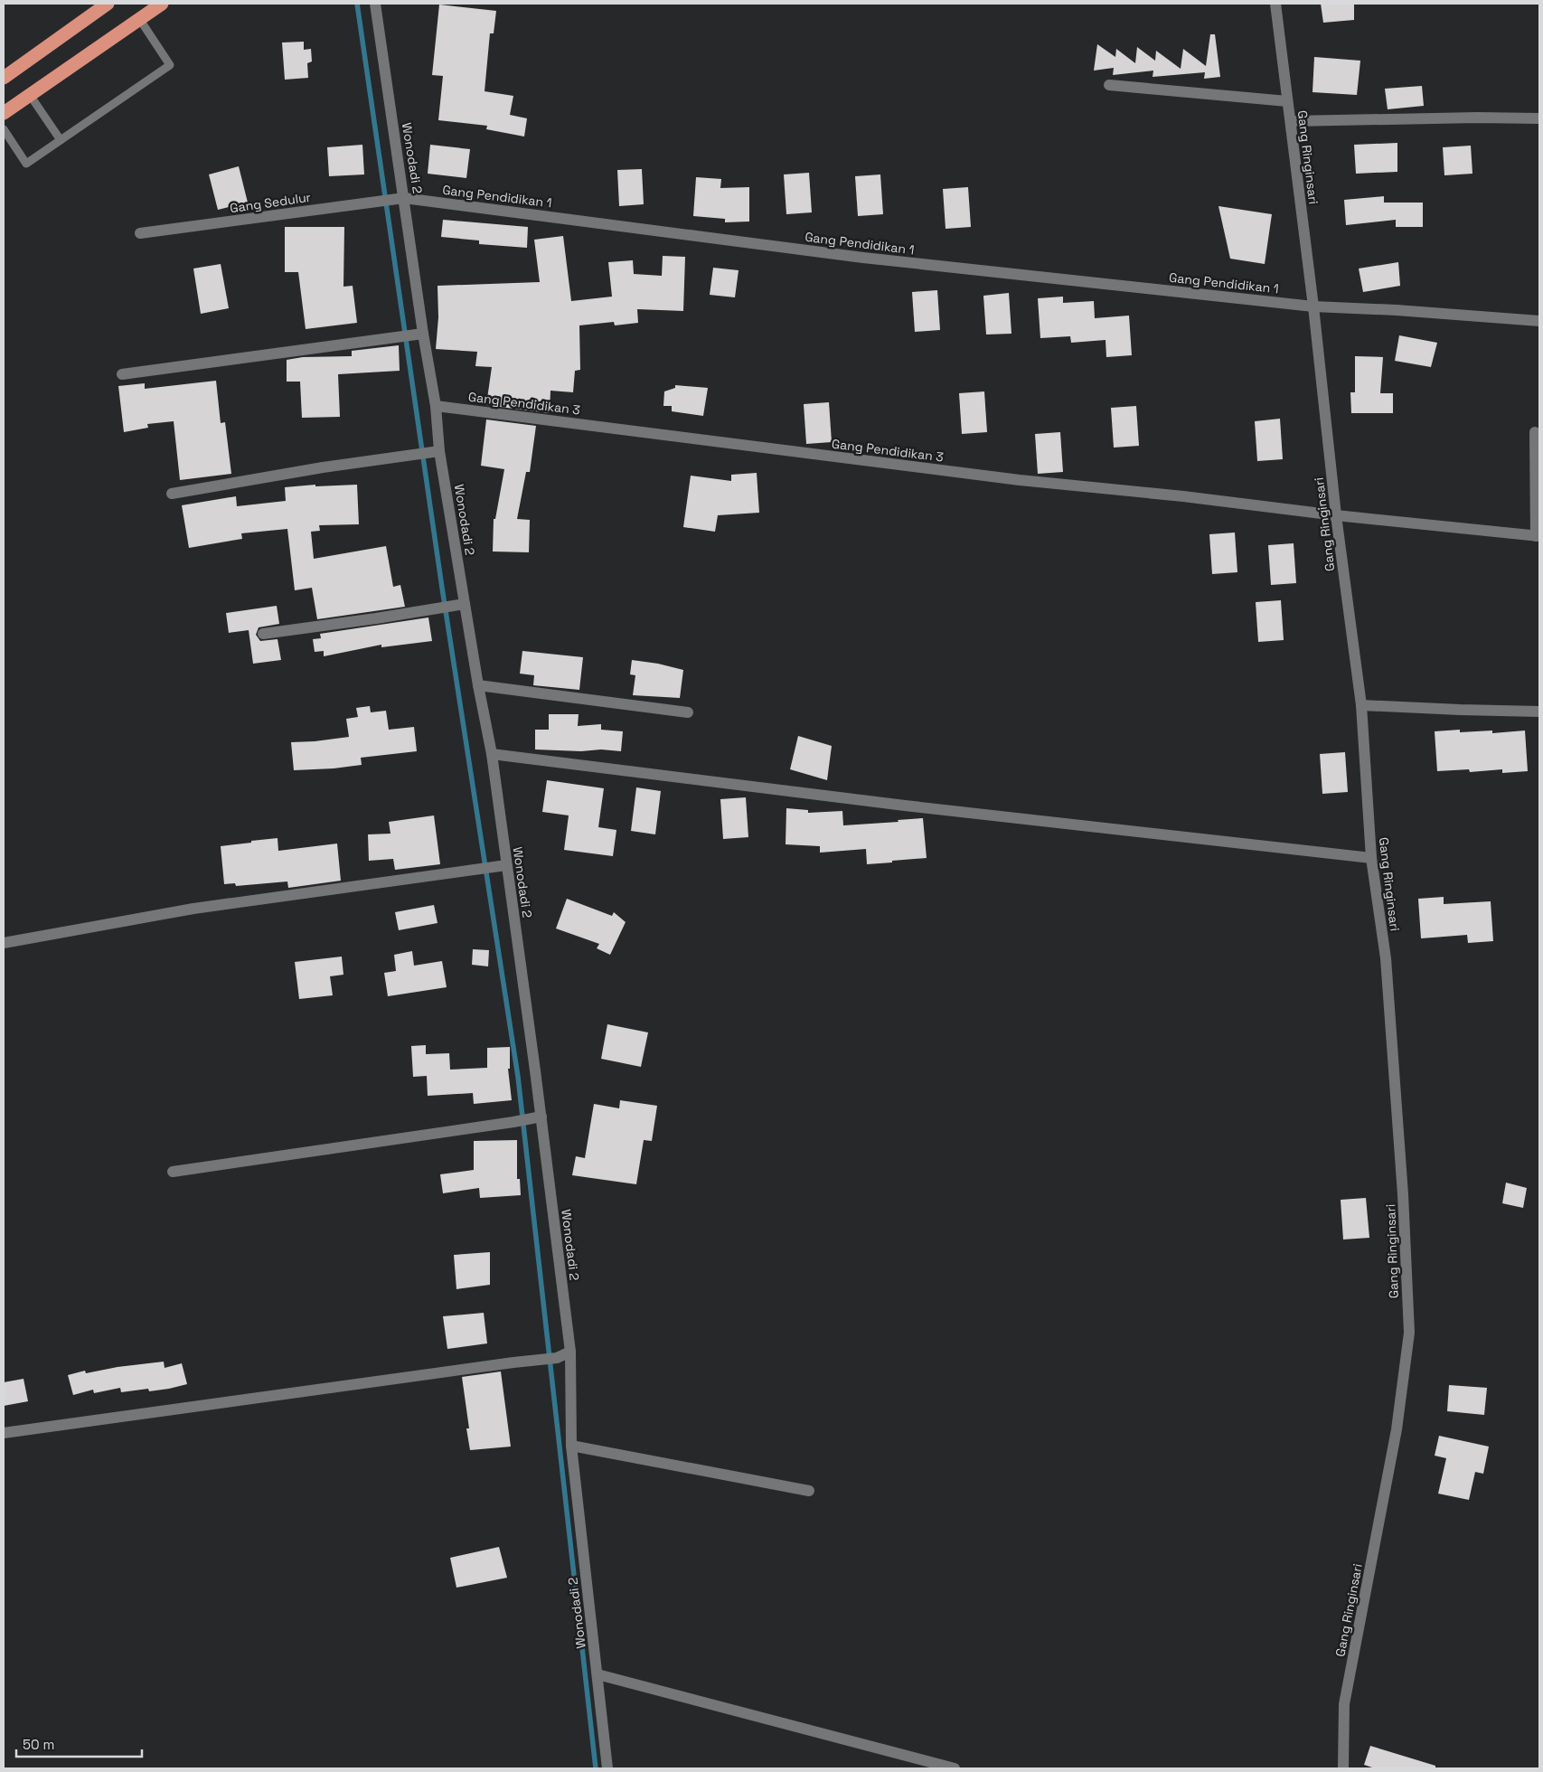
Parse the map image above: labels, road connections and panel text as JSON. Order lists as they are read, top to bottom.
{
  "streets": {
    "street": [
      "Gang Ringinsari",
      "Wonodadi 2",
      "Gang Pendidikan 1",
      "Gang Sedulur",
      "Gang Pendidikan 3"
    ]
  },
  "crossings": [
    ["Gang Ringinsari", "Gang Pendidikan 1"],
    ["Gang Ringinsari", "Gang Pendidikan 3"],
    ["Wonodadi 2", "Gang Pendidikan 1"],
    ["Wonodadi 2", "Gang Sedulur"],
    ["Wonodadi 2", "Gang Pendidikan 3"],
    ["Gang Pendidikan 1", "Gang Sedulur"]
  ],
  "scale_bar": "50 m"
}
